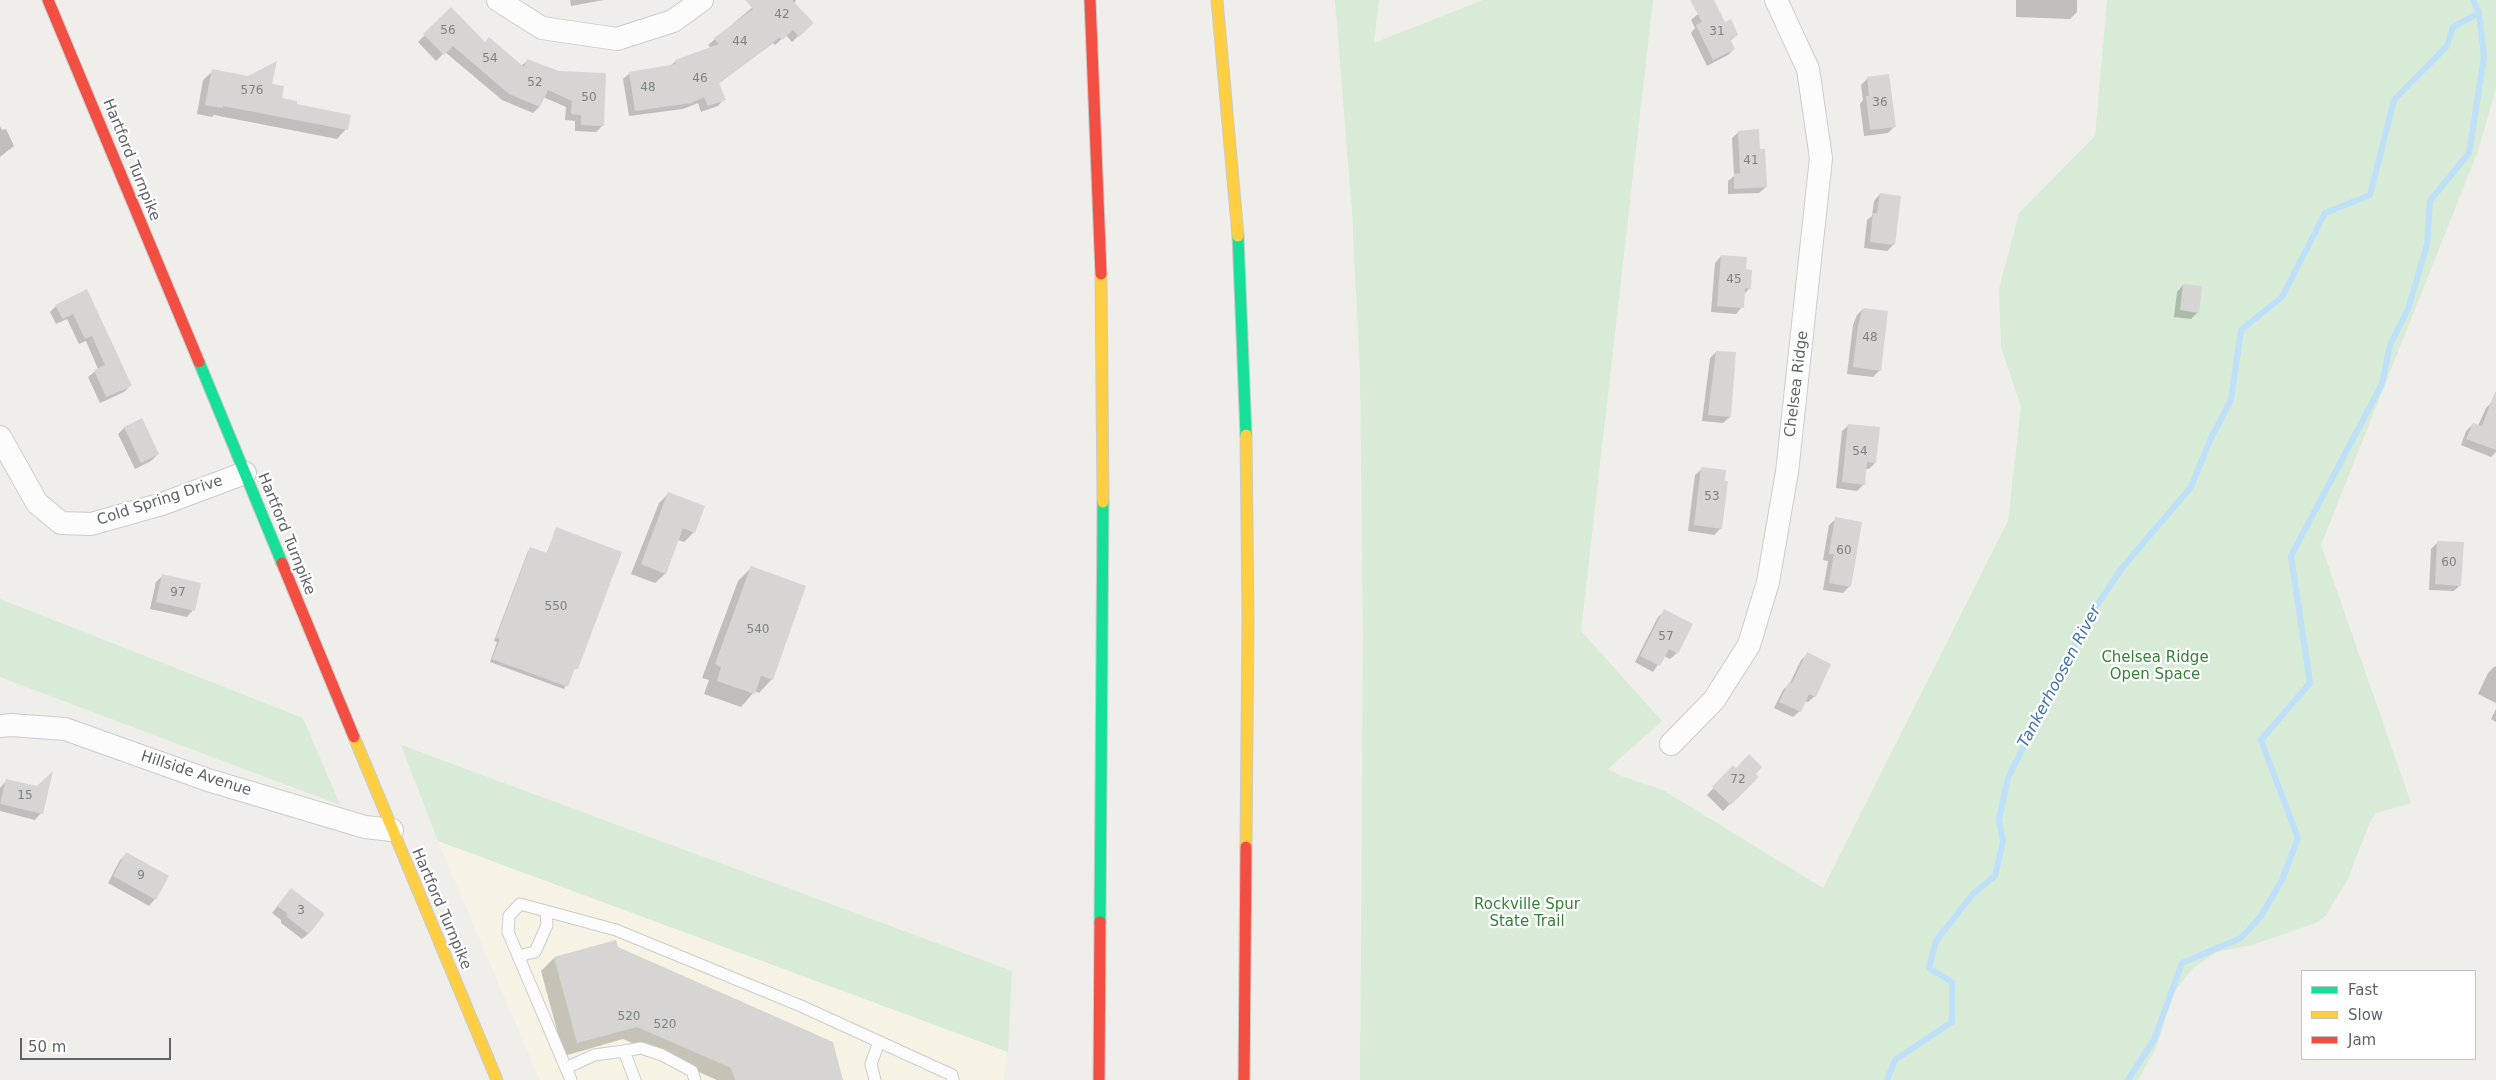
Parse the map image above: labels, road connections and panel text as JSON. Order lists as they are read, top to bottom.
{
  "streets": {
    "main road": ["Hartford Turnpike"],
    "street": ["Chelsea Ridge", "Cold Spring Drive", "Hillside Avenue"]
  },
  "crossings": [
    ["Hartford Turnpike", "Cold Spring Drive"],
    ["Hartford Turnpike", "Hillside Avenue"]
  ],
  "water": ["Tankerhoosen River"],
  "parks": ["Chelsea Ridge Open Space", "Rockville Spur State Trail"],
  "house_numbers": [
    "42",
    "56",
    "31",
    "44",
    "54",
    "46",
    "52",
    "48",
    "576",
    "50",
    "36",
    "41",
    "45",
    "48",
    "54",
    "53",
    "60",
    "60",
    "97",
    "550",
    "540",
    "57",
    "72",
    "15",
    "9",
    "3",
    "520",
    "520"
  ],
  "legend": ["Fast", "Slow", "Jam"],
  "scale_bar": "50 m"
}
